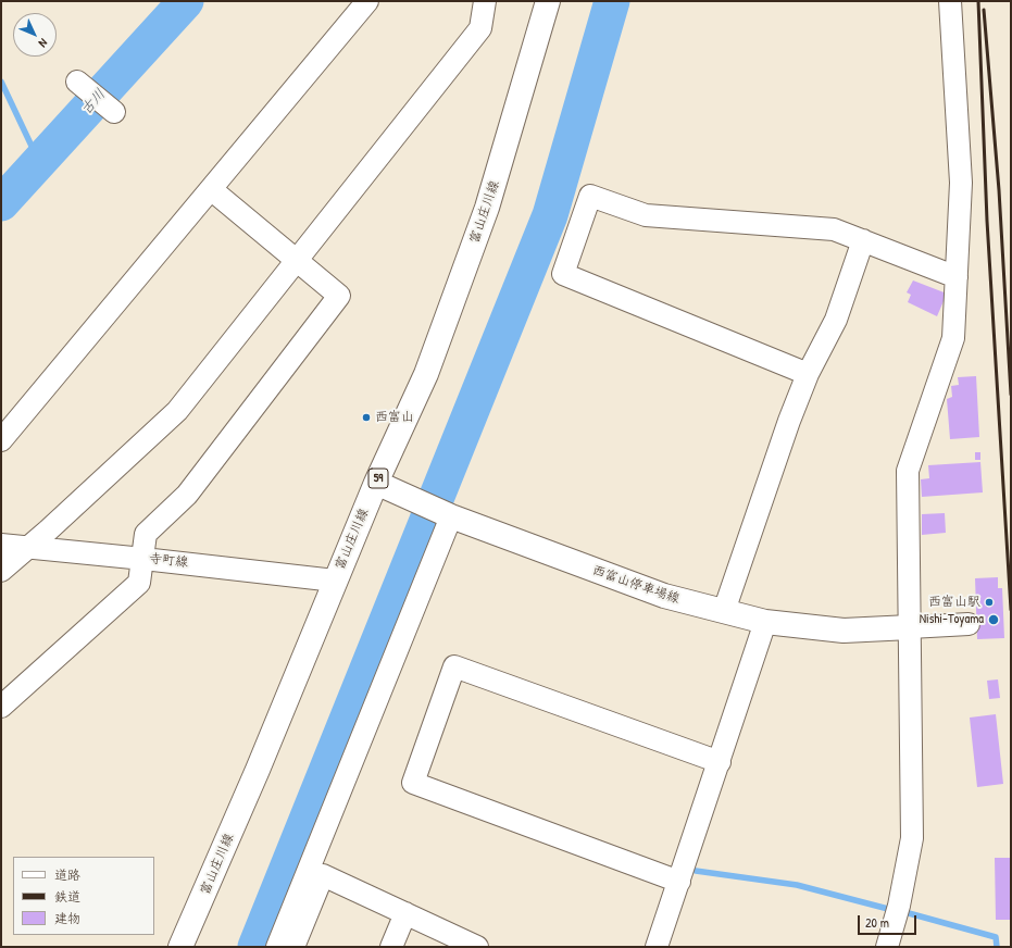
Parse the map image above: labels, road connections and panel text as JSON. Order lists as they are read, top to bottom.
{
  "streets": {
    "main road": ["富山庄川線", "59", "西富山停車場線"],
    "street": ["寺町線"]
  },
  "crossings": [
    ["富山庄川線", "寺町線"],
    ["富山庄川線", "西富山停車場線"]
  ],
  "water": ["古川"],
  "places": ["西富山", "西富山駅", "Nishi-Toyama"],
  "legend": ["道路", "鉄道", "建物"],
  "scale_bar": "20 m",
  "north": "bottom right"
}
